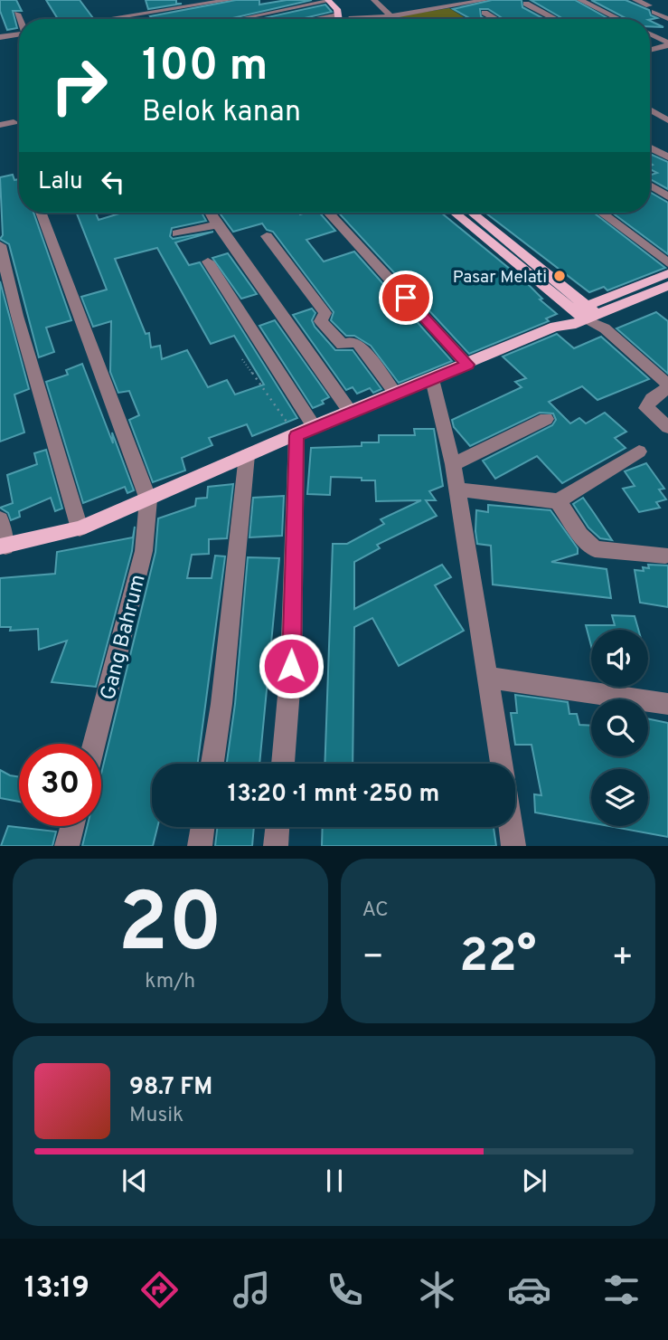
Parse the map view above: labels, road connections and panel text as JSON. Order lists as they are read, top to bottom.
{
  "streets": {
    "street": ["Gang Bahrum"]
  },
  "places": ["Pasar Melati"],
  "page": {
    "turn": ["100 m", "Belok kanan"],
    "then": "Lalu",
    "limit": "30",
    "trip": "13:20 · 1 mnt · 250 m",
    "tile": [
      ["20", "km/h"],
      "AC"
    ],
    "heat": ["−", "22°", "+"],
    "song": ["98.7 FM", "Musik"],
    "tabs": "13:19"
  }
}
